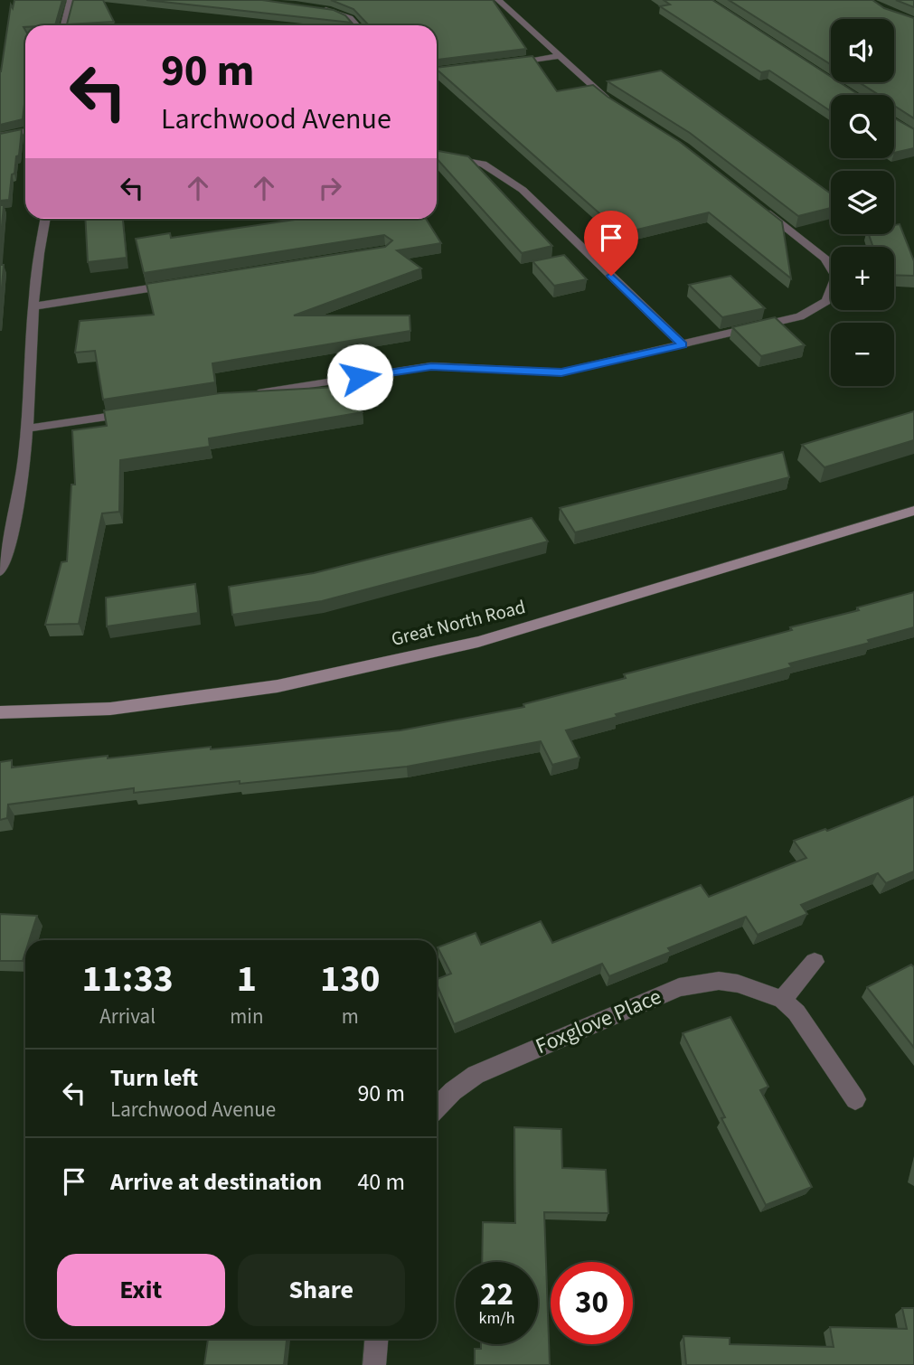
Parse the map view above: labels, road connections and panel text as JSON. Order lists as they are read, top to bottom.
{
  "streets": {
    "main road": ["Great North Road"],
    "street": ["Foxglove Place"]
  },
  "page": {
    "map_buttons": ["+", "−"],
    "turn": ["90 m", "Larchwood Avenue"],
    "eta": [
      "11:33",
      "Arrival",
      "1",
      "min",
      "130",
      "m"
    ],
    "list": [
      {
        "name": "Turn left",
        "note": "Larchwood Avenue",
        "value": "90 m"
      },
      {
        "name": "Arrive at destination",
        "value": "40 m"
      }
    ],
    "buttons": ["Exit", "Share"],
    "speed": "22 km/h",
    "limit": "30"
  }
}
